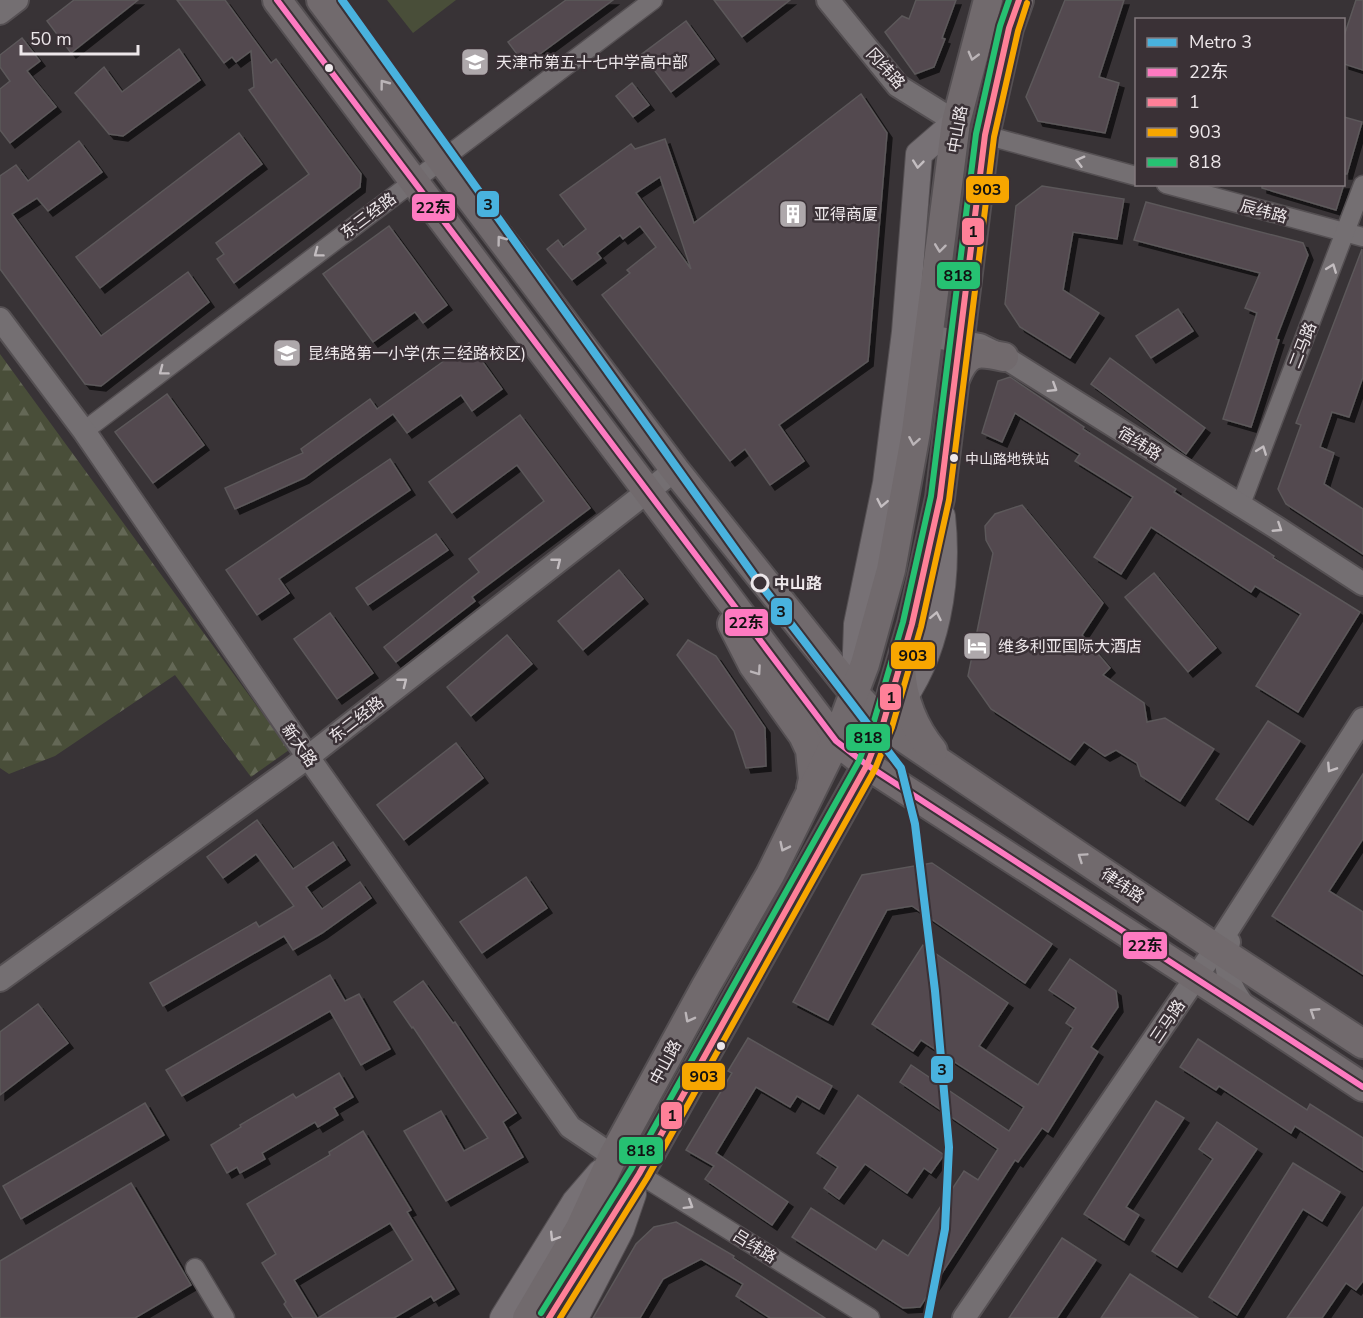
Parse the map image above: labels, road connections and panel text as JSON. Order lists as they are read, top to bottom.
{
  "streets": {
    "main road": ["中山路", "律纬路"],
    "street": [
      "冈纬路",
      "辰纬路",
      "东三经路",
      "二马路",
      "宿纬路",
      "东二经路",
      "新大路",
      "三马路",
      "吕纬路"
    ]
  },
  "crossings": [
    ["冈纬路", "中山路"],
    ["中山路", "宿纬路"],
    ["中山路", "新大路"],
    ["中山路", "律纬路"],
    ["中山路", "吕纬路"],
    ["辰纬路", "二马路"],
    ["东三经路", "新大路"],
    ["二马路", "宿纬路"],
    ["东二经路", "新大路"],
    ["律纬路", "三马路"]
  ],
  "one_way": [
    "东三经路",
    "二马路",
    "宿纬路",
    "东二经路",
    "吕纬路"
  ],
  "places": {
    "school or university": ["天津市第五十七中学高中部", "昆纬路第一小学(东三经路校区)"],
    "building": ["亚得商厦"],
    "other": ["中山路地铁站", "中山路"],
    "hotel": ["维多利亚国际大酒店"]
  },
  "lines": [
    "metro line 3",
    "transit line 22东",
    "transit line 1",
    "transit line 818",
    "transit line 903"
  ],
  "legend": [
    "Metro 3",
    "22东",
    "1",
    "903",
    "818"
  ],
  "scale_bar": "50 m"
}
